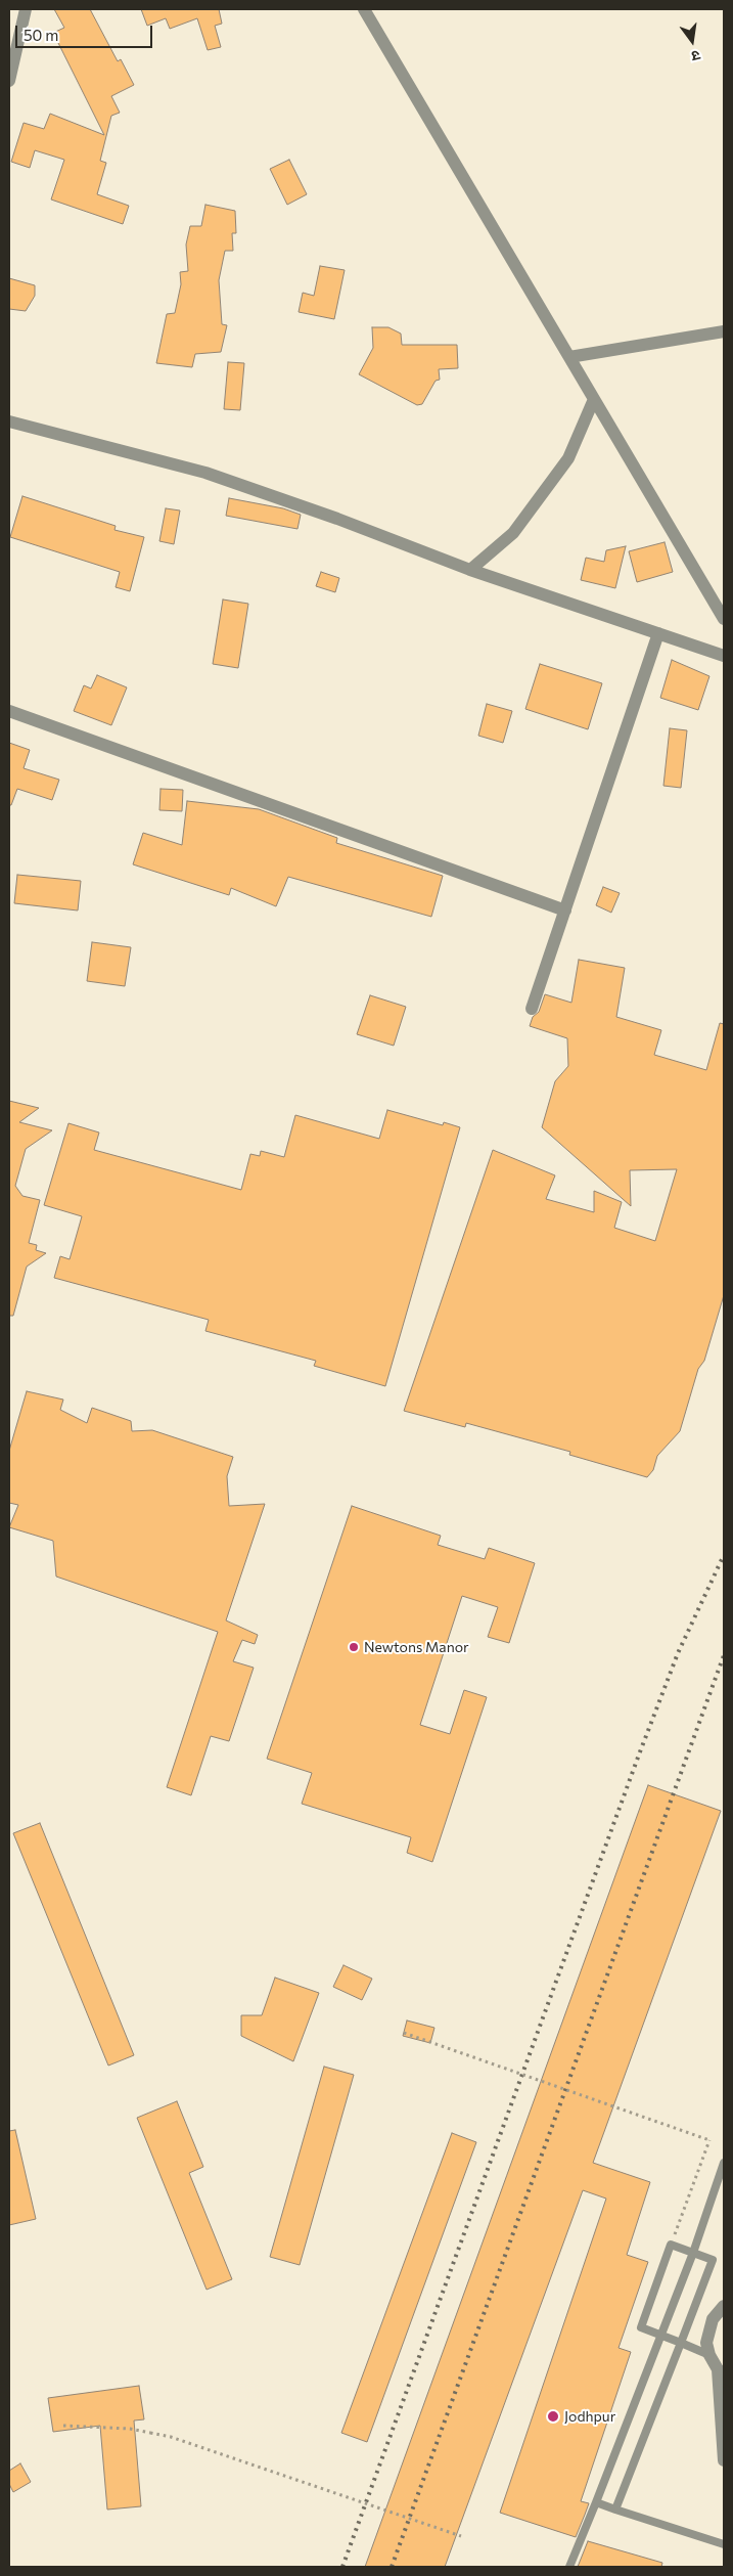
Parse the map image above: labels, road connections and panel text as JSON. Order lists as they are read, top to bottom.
{
  "places": ["Newtons Manor", "Jodhpur"],
  "scale_bar": "50 m",
  "north": "bottom"
}
